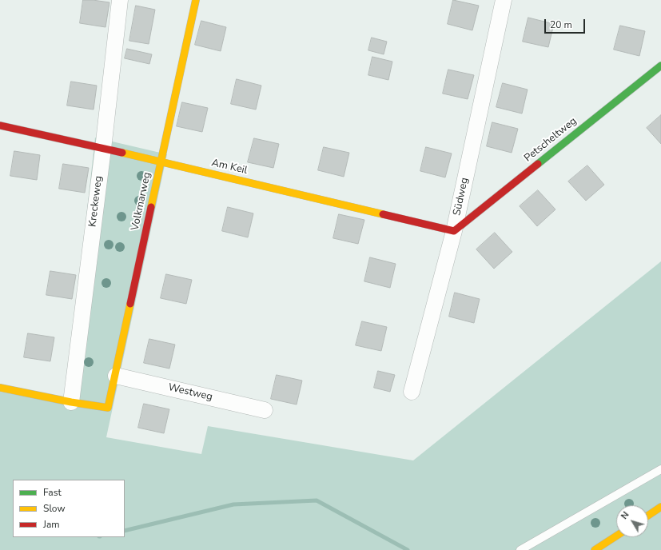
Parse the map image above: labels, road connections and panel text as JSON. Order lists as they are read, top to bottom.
{
  "streets": {
    "street": [
      "Petscheltweg",
      "Am Keil",
      "Südweg",
      "Kreckeweg",
      "Volkmarweg",
      "Westweg"
    ]
  },
  "crossings": [
    ["Petscheltweg", "Am Keil"],
    ["Petscheltweg", "Südweg"],
    ["Am Keil", "Südweg"],
    ["Am Keil", "Kreckeweg"],
    ["Am Keil", "Volkmarweg"],
    ["Kreckeweg", "Volkmarweg"],
    ["Volkmarweg", "Westweg"]
  ],
  "legend": ["Fast", "Slow", "Jam"],
  "scale_bar": "20 m",
  "north": "top left"
}
